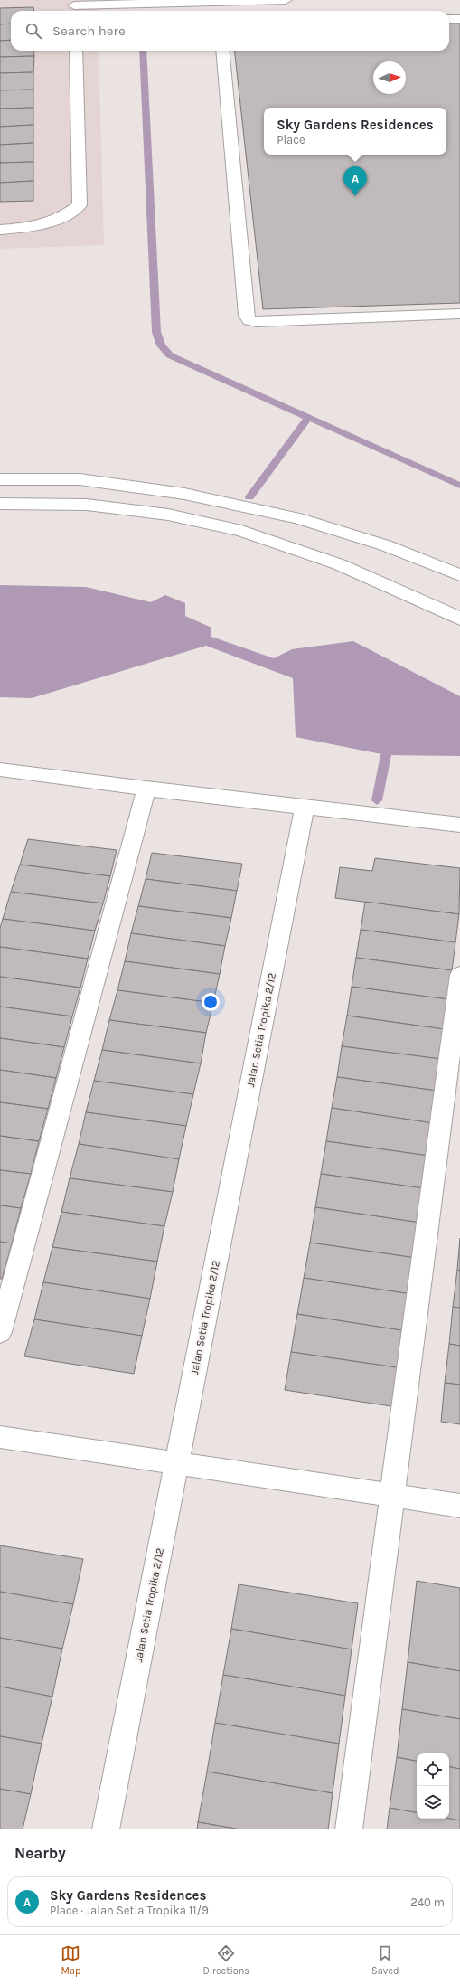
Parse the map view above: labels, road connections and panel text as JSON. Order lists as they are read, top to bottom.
{
  "streets": {
    "main road": ["Jalan Setia Tropika 2/12"]
  },
  "north": "right",
  "page": {
    "search": "Search here",
    "popup": ["Sky Gardens Residences", "Place"],
    "pins": "A",
    "heading": "Nearby",
    "list": [
      {
        "mark": "A",
        "name": "Sky Gardens Residences",
        "note": "Place · Jalan Setia Tropika 11/9",
        "value": "240 m"
      }
    ],
    "nav": ["Map", "Directions", "Saved"]
  }
}
